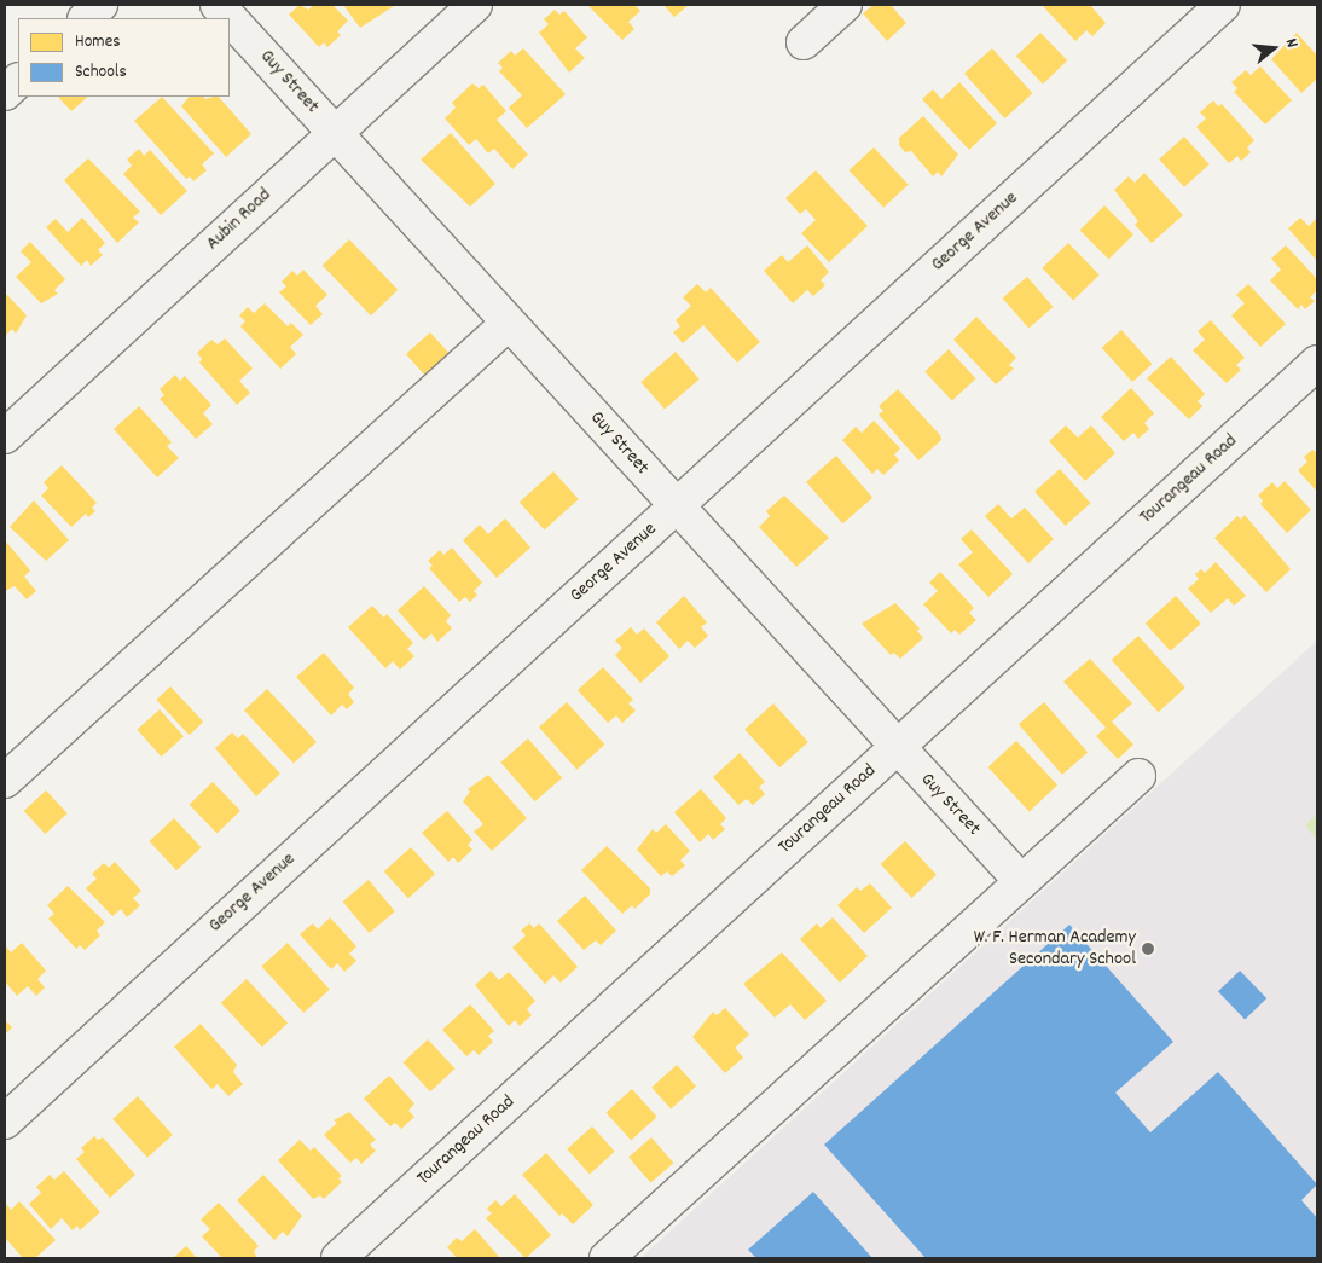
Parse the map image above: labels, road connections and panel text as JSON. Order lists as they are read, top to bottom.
{
  "streets": {
    "street": [
      "Guy Street",
      "Aubin Road",
      "George Avenue",
      "Tourangeau Road"
    ]
  },
  "crossings": [
    ["Guy Street", "Aubin Road"],
    ["Guy Street", "George Avenue"],
    ["Guy Street", "Tourangeau Road"]
  ],
  "places": ["W. F. Herman Academy Secondary School"],
  "legend": ["Homes", "Schools"],
  "north": "right"
}
